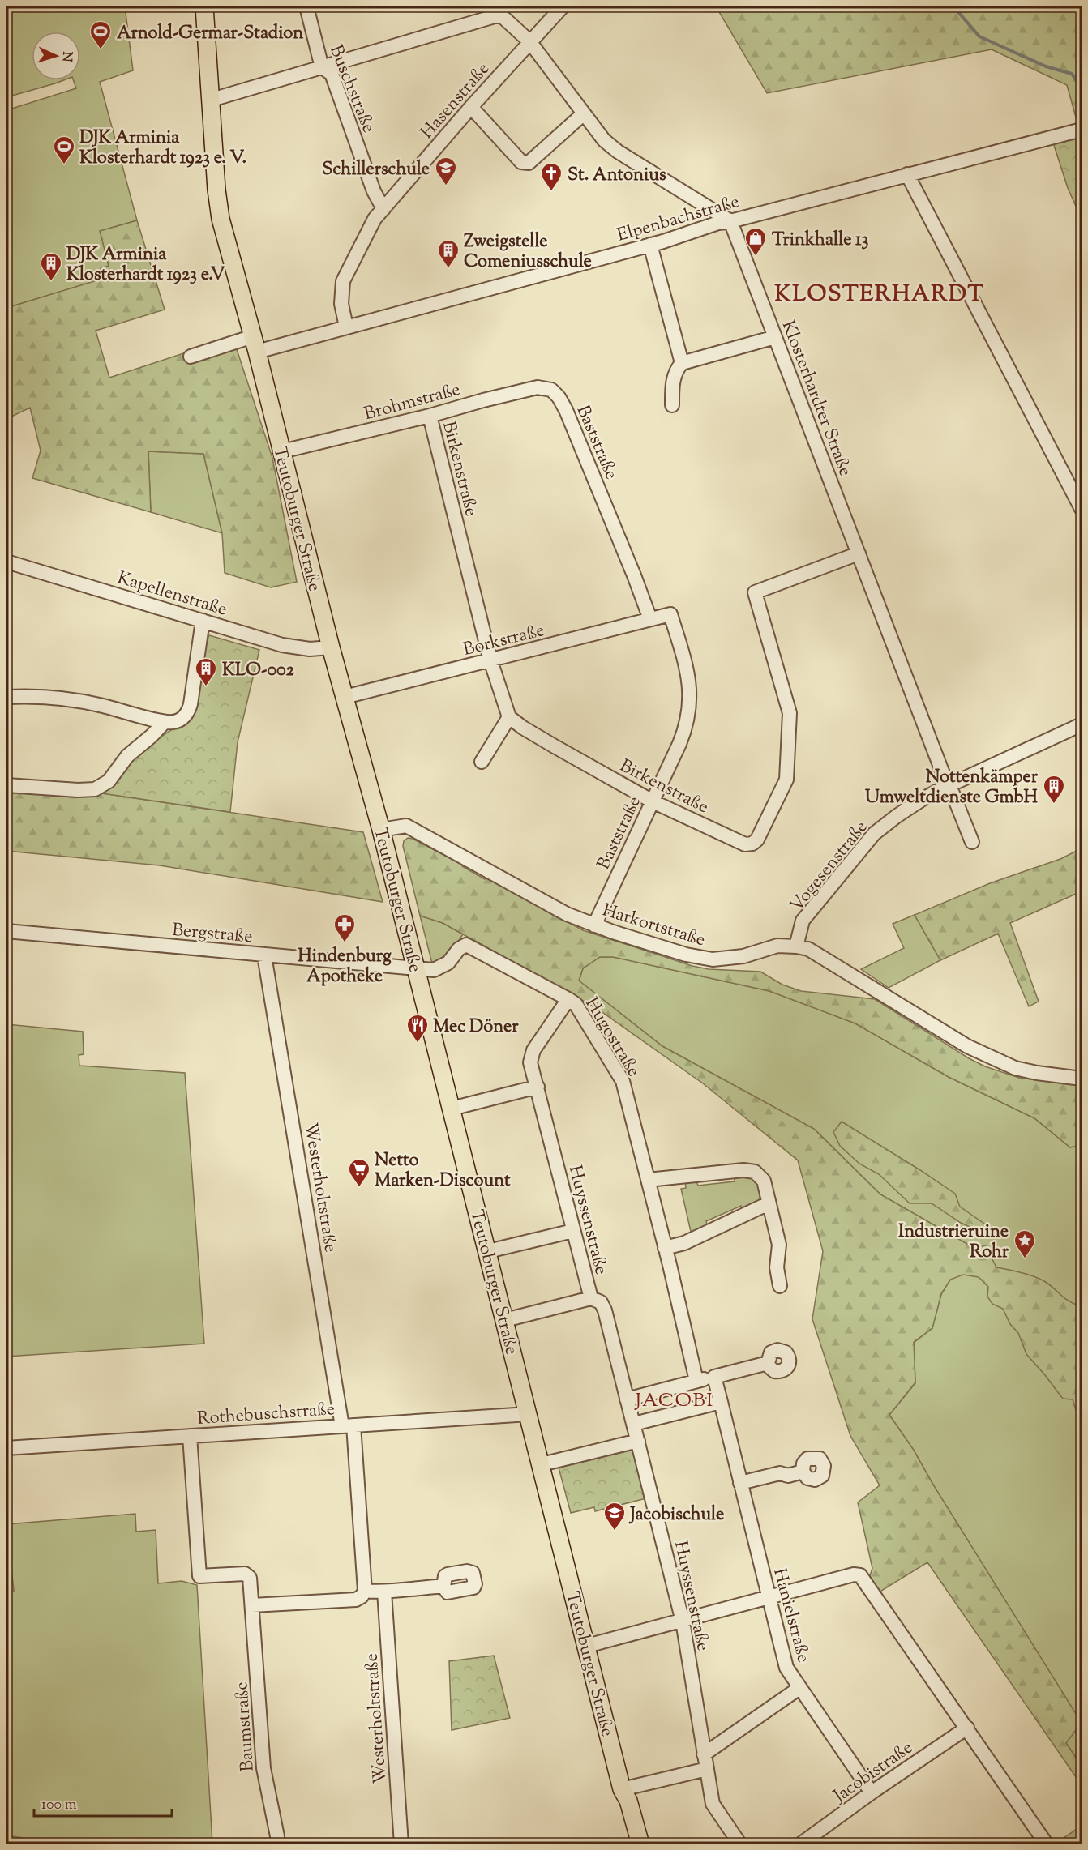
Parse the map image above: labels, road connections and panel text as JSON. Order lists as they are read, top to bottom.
{
  "streets": {
    "main road": ["Teutoburger Straße"],
    "street": [
      "Buschstraße",
      "Hasenstraße",
      "Elpenbachstraße",
      "Klosterhardter Straße",
      "Brohmstraße",
      "Baststraße",
      "Birkenstraße",
      "Kapellenstraße",
      "Borkstraße",
      "Vogesenstraße",
      "Harkortstraße",
      "Bergstraße",
      "Hugostraße",
      "Westerholtstraße",
      "Huyssenstraße",
      "Rothebuschstraße",
      "Hanielstraße",
      "Baumstraße",
      "Jacobistraße"
    ]
  },
  "crossings": [
    ["Buschstraße", "Hasenstraße"],
    ["Hasenstraße", "Elpenbachstraße"],
    ["Elpenbachstraße", "Klosterhardter Straße"],
    ["Elpenbachstraße", "Teutoburger Straße"],
    ["Klosterhardter Straße", "Birkenstraße"],
    ["Klosterhardter Straße", "Vogesenstraße"],
    ["Brohmstraße", "Baststraße"],
    ["Brohmstraße", "Birkenstraße"],
    ["Brohmstraße", "Teutoburger Straße"],
    ["Baststraße", "Birkenstraße"],
    ["Baststraße", "Borkstraße"],
    ["Baststraße", "Harkortstraße"],
    ["Birkenstraße", "Borkstraße"],
    ["Teutoburger Straße", "Kapellenstraße"],
    ["Teutoburger Straße", "Borkstraße"],
    ["Teutoburger Straße", "Harkortstraße"],
    ["Teutoburger Straße", "Bergstraße"],
    ["Teutoburger Straße", "Hugostraße"],
    ["Teutoburger Straße", "Rothebuschstraße"],
    ["Vogesenstraße", "Harkortstraße"],
    ["Bergstraße", "Hugostraße"],
    ["Bergstraße", "Westerholtstraße"],
    ["Hugostraße", "Huyssenstraße"],
    ["Westerholtstraße", "Rothebuschstraße"],
    ["Rothebuschstraße", "Baumstraße"],
    ["Hanielstraße", "Jacobistraße"]
  ],
  "districts": ["KLOSTERHARDT", "JACOBI"],
  "places": {
    "sports": ["Arnold-Germar-Stadion", "DJK Arminia Klosterhardt 1923 e. V."],
    "school or university": ["Schillerschule", "Jacobischule"],
    "church": ["St. Antonius"],
    "shop": ["Trinkhalle 13"],
    "building": [
      "Zweigstelle Comeniusschule",
      "DJK Arminia Klosterhardt 1923 e.V",
      "KLO-002",
      "Nottenkämper Umweltdienste GmbH"
    ],
    "pharmacy": ["Hindenburg Apotheke"],
    "restaurant": ["Mec Döner"],
    "supermarket": ["Netto Marken-Discount"],
    "place": ["Industrieruine Rohr"]
  },
  "scale_bar": "100 m",
  "north": "right"
}
